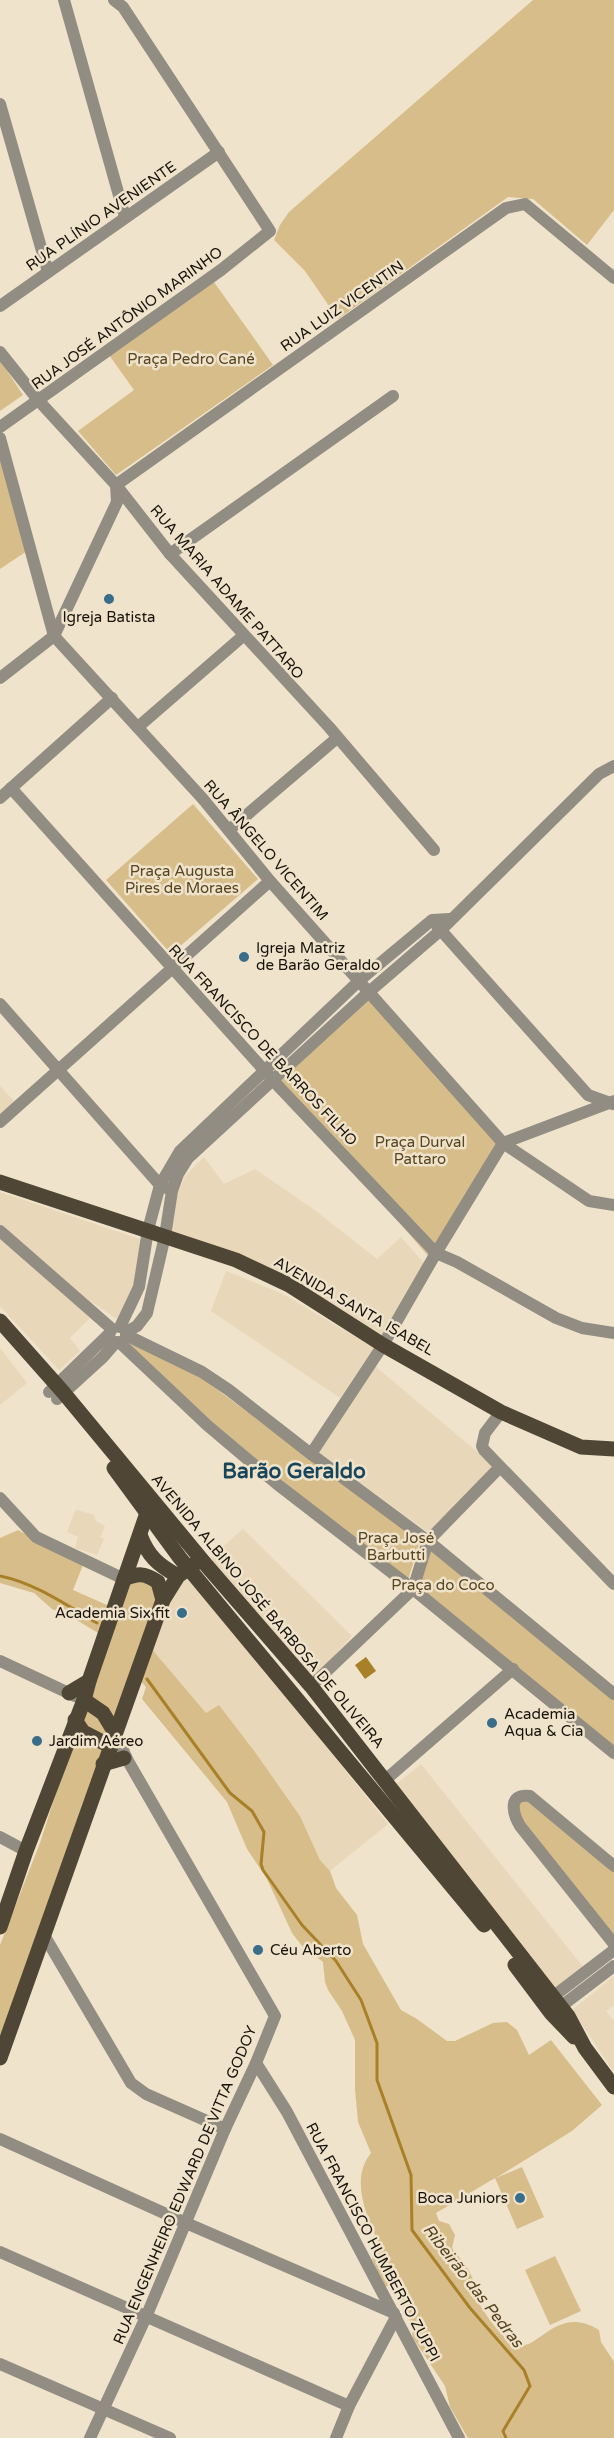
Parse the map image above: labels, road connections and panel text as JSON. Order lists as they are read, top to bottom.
{
  "streets": {
    "main road": ["AVENIDA SANTA ISABEL", "AVENIDA ALBINO JOSÉ BARBOSA DE OLIVEIRA"],
    "street": [
      "RUA PLÍNIO AVENIENTE",
      "RUA LUIZ VICENTIN",
      "RUA JOSÉ ANTÔNIO MARINHO",
      "RUA MARIA ADAME PATTARO",
      "RUA ÂNGELO VICENTIM",
      "RUA FRANCISCO DE BARROS FILHO",
      "RUA ENGENHEIRO EDWARD DE VITTA GODOY",
      "RUA FRANCISCO HUMBERTO ZUPPI"
    ]
  },
  "crossings": [
    ["RUA PLÍNIO AVENIENTE", "RUA JOSÉ ANTÔNIO MARINHO"],
    ["RUA LUIZ VICENTIN", "RUA MARIA ADAME PATTARO"],
    ["RUA JOSÉ ANTÔNIO MARINHO", "RUA MARIA ADAME PATTARO"],
    ["RUA ENGENHEIRO EDWARD DE VITTA GODOY", "RUA FRANCISCO HUMBERTO ZUPPI"]
  ],
  "districts": ["Barão Geraldo"],
  "water": ["Ribeirão das Pedras"],
  "parks": [
    "Praça Pedro Cané",
    "Praça Augusta Pires de Moraes",
    "Praça Durval Pattaro",
    "Praça José Barbutti",
    "Praça do Coco"
  ],
  "places": [
    "Igreja Batista",
    "Igreja Matriz de Barão Geraldo",
    "Academia Six fit",
    "Academia Aqua & Cia",
    "Jardim Aéreo",
    "Céu Aberto",
    "Boca Juniors"
  ]
}
